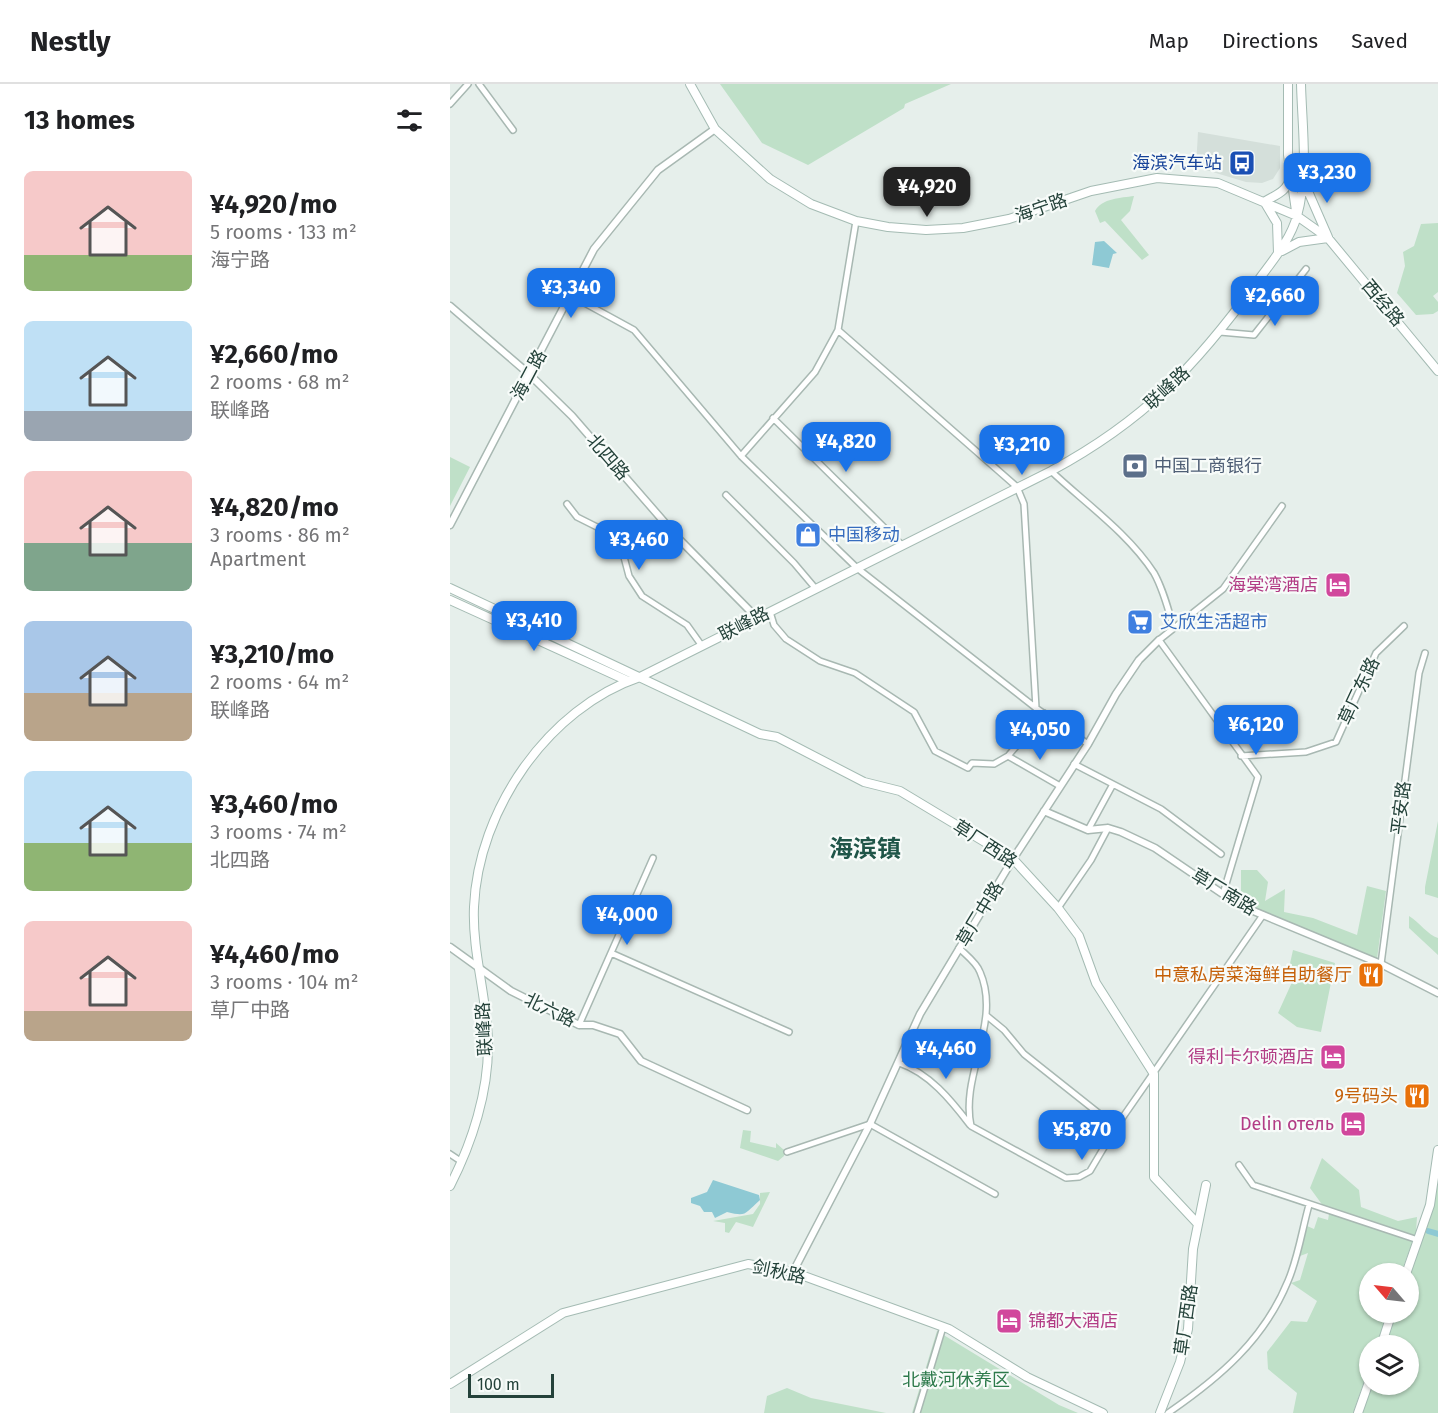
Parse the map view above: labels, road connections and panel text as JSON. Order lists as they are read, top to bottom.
{
  "streets": {
    "main road": [
      "海宁路",
      "西经路",
      "联峰路",
      "草厂西路",
      "剑秋路"
    ],
    "street": [
      "海二路",
      "北四路",
      "草厂东路",
      "平安路",
      "草厂南路",
      "草厂中路",
      "北六路"
    ]
  },
  "crossings": [
    ["海宁路", "西经路"],
    ["海宁路", "海二路"],
    ["海宁路", "联峰路"],
    ["西经路", "联峰路"],
    ["海二路", "北四路"],
    ["联峰路", "北四路"],
    ["联峰路", "草厂西路"],
    ["联峰路", "北六路"],
    ["平安路", "草厂南路"],
    ["草厂西路", "草厂中路"],
    ["草厂南路", "草厂中路"],
    ["草厂中路", "剑秋路"]
  ],
  "districts": ["海滨镇"],
  "parks": ["北戴河休养区"],
  "places": {
    "bus stop": ["海滨汽车站"],
    "bank": ["中国工商银行"],
    "shop": ["中国移动"],
    "hotel": [
      "海棠湾酒店",
      "得利卡尔顿酒店",
      "Delin отель",
      "锦都大酒店"
    ],
    "supermarket": ["艾欣生活超市"],
    "restaurant": ["中意私房菜海鲜自助餐厅", "9号码头"]
  },
  "scale_bar": "100 m",
  "north": "top left",
  "page": {
    "header": "Nestly",
    "nav": ["Map", "Directions", "Saved"],
    "heading": "13 homes",
    "price": [
      "¥3,230",
      "¥4,920",
      "¥3,340",
      "¥2,660",
      "¥4,820",
      "¥3,210",
      "¥3,460",
      "¥3,410",
      "¥6,120",
      "¥4,050",
      "¥4,000",
      "¥4,460",
      "¥5,870"
    ],
    "list": [
      {
        "name": "¥4,920/mo",
        "note": "5 rooms · 133 m² · 海宁路"
      },
      {
        "name": "¥2,660/mo",
        "note": "2 rooms · 68 m² · 联峰路"
      },
      {
        "name": "¥4,820/mo",
        "note": "3 rooms · 86 m² · Apartment"
      },
      {
        "name": "¥3,210/mo",
        "note": "2 rooms · 64 m² · 联峰路"
      },
      {
        "name": "¥3,460/mo",
        "note": "3 rooms · 74 m² · 北四路"
      },
      {
        "name": "¥4,460/mo",
        "note": "3 rooms · 104 m² · 草厂中路"
      }
    ],
    "scale": "100 m"
  }
}
